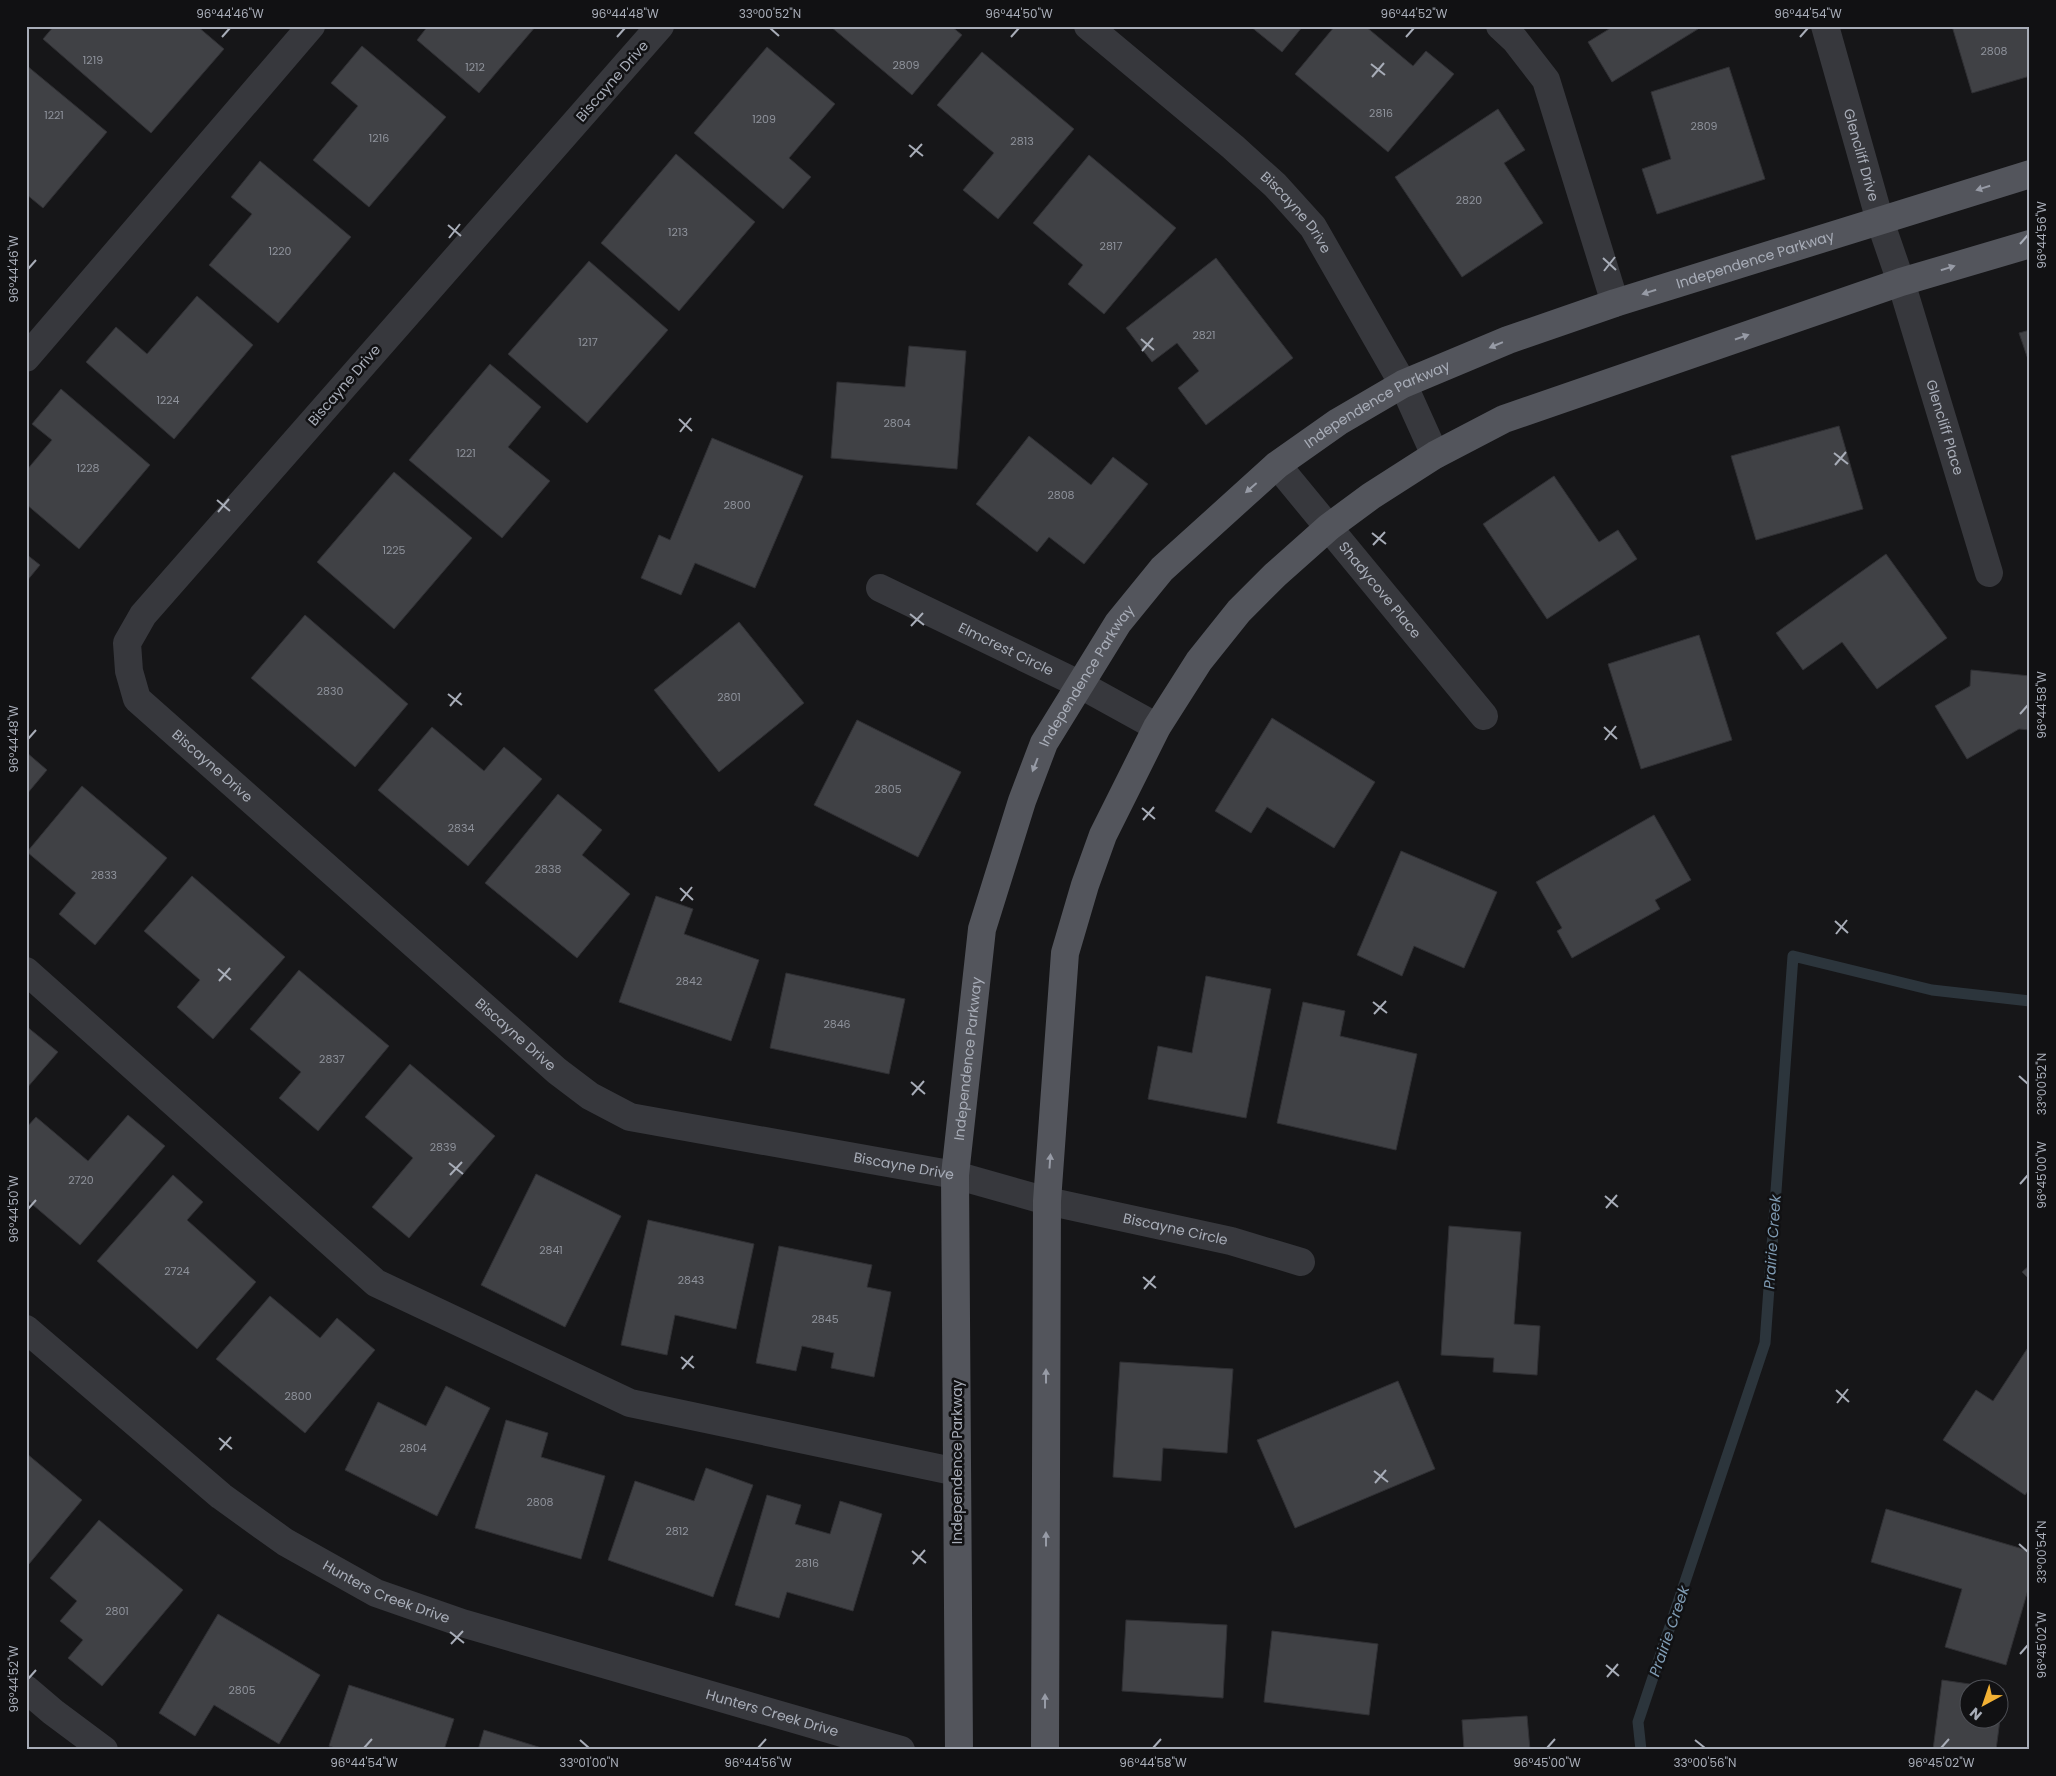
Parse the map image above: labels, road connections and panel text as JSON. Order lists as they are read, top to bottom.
{
  "streets": {
    "main road": ["Independence Parkway"],
    "street": [
      "Biscayne Drive",
      "Glencliff Drive",
      "Glencliff Place",
      "Shadycove Place",
      "Elmcrest Circle",
      "Biscayne Circle",
      "Hunters Creek Drive"
    ]
  },
  "crossings": [
    ["Biscayne Drive", "Independence Parkway"],
    ["Biscayne Drive", "Biscayne Circle"],
    ["Glencliff Drive", "Independence Parkway"],
    ["Glencliff Drive", "Glencliff Place"],
    ["Independence Parkway", "Shadycove Place"],
    ["Independence Parkway", "Elmcrest Circle"]
  ],
  "water": ["Prairie Creek"],
  "house_numbers": [
    "2808",
    "1219",
    "2809",
    "1212",
    "2816",
    "1221",
    "1209",
    "2809",
    "1216",
    "2813",
    "2820",
    "1213",
    "2817",
    "1220",
    "2821",
    "1217",
    "1224",
    "2804",
    "1221",
    "1228",
    "2808",
    "2800",
    "1225",
    "2830",
    "2801",
    "2805",
    "2834",
    "2838",
    "2833",
    "2842",
    "2846",
    "2837",
    "2839",
    "2720",
    "2841",
    "2724",
    "2843",
    "2845",
    "2800",
    "2804",
    "2808",
    "2812",
    "2816",
    "2801",
    "2805"
  ],
  "north": "bottom left",
  "coordinates": [
    "96°44'46\"W",
    "96°44'48\"W",
    "33°00'52\"N",
    "96°44'50\"W",
    "96°44'52\"W",
    "96°44'54\"W",
    "96°44'56\"W",
    "96°44'58\"W",
    "96°45'00\"W",
    "33°00'54\"N",
    "96°45'02\"W",
    "33°01'00\"N",
    "33°00'56\"N"
  ]
}
